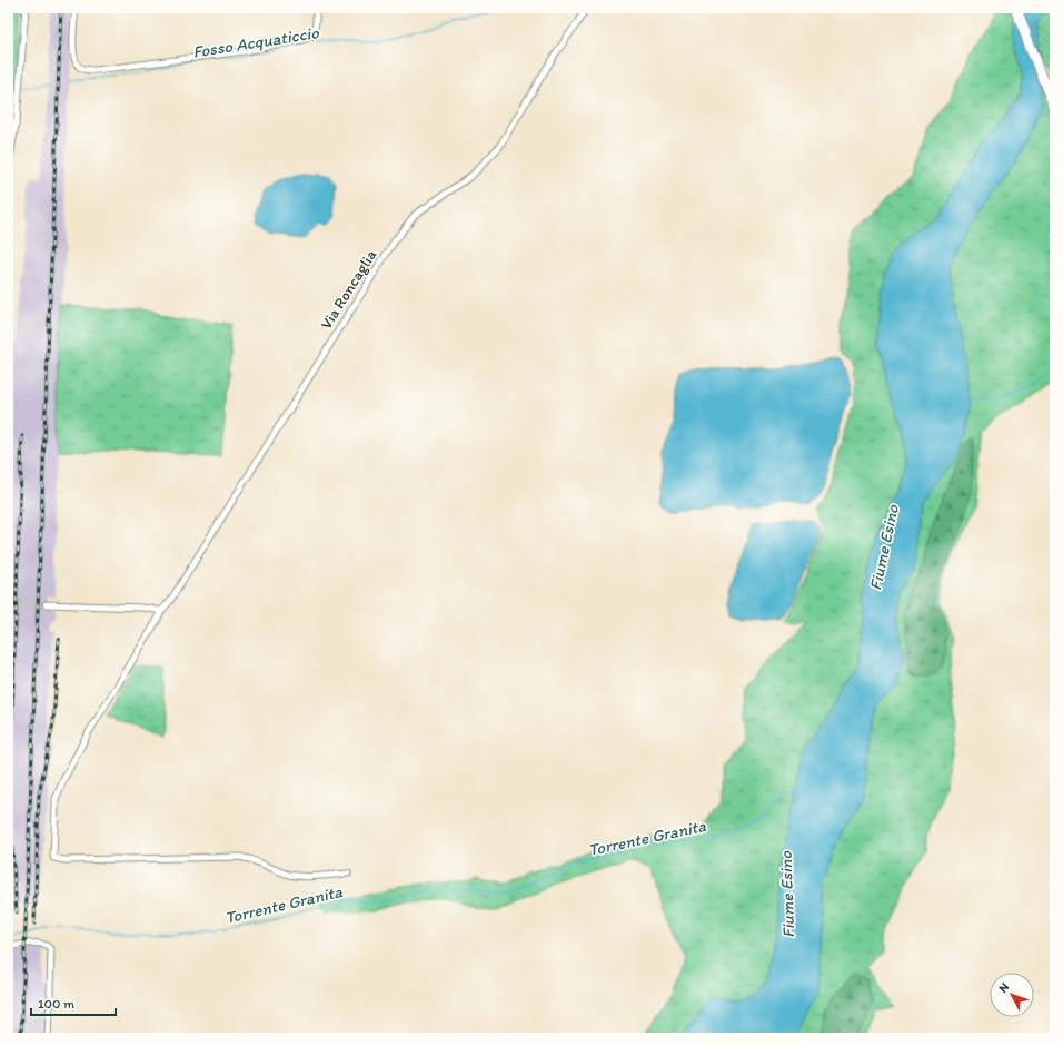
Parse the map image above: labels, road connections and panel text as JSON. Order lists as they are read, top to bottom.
{
  "streets": {
    "street": ["Via Roncaglia"]
  },
  "water": ["Fosso Acquaticcio", "Fiume Esino", "Torrente Granita"],
  "scale_bar": "100 m",
  "north": "top left"
}
